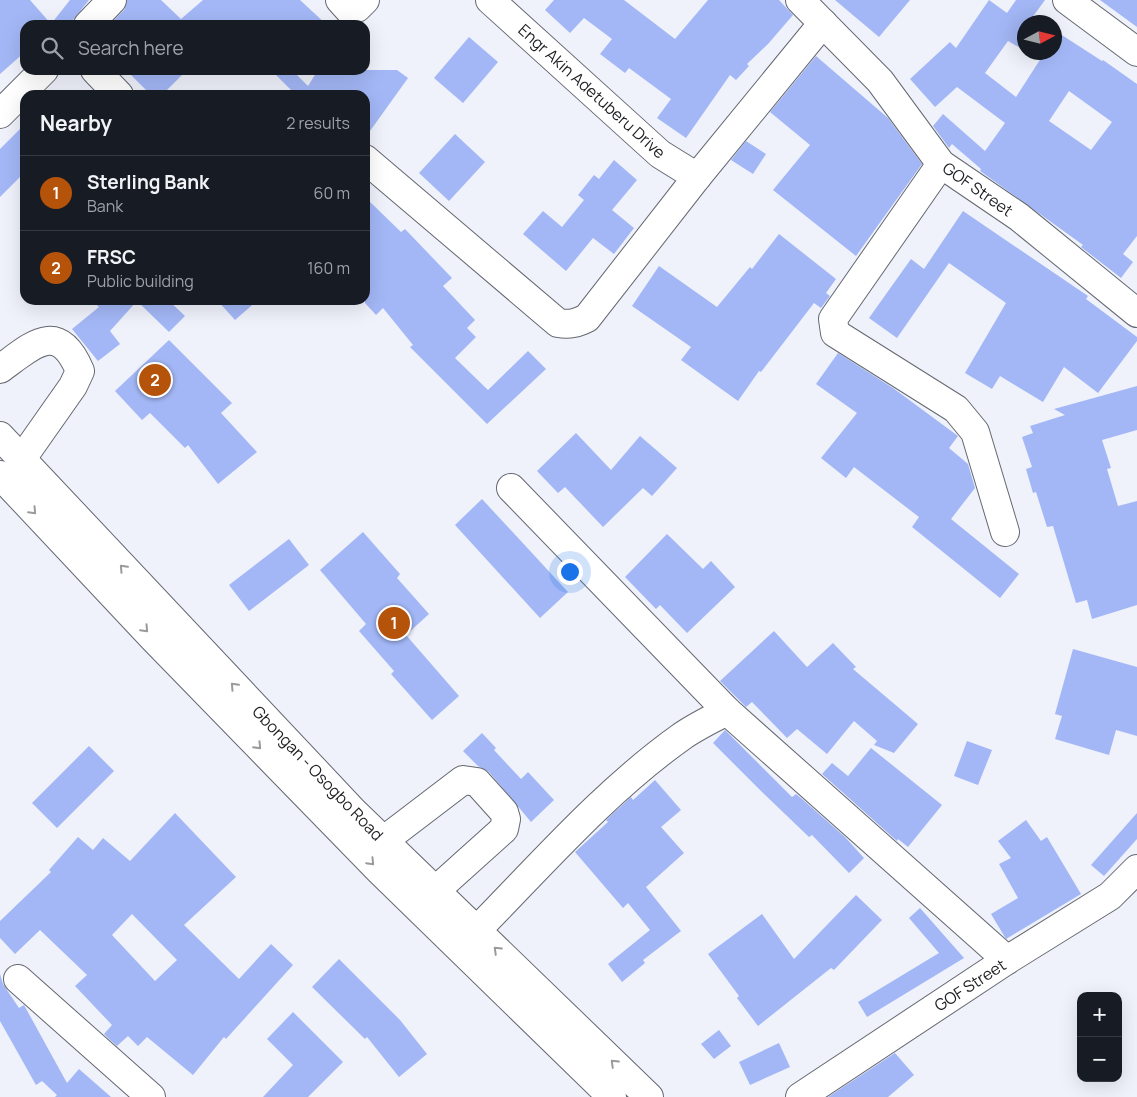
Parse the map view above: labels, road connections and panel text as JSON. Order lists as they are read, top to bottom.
{
  "streets": {
    "street": ["Engr Akin Adetuberu Drive", "GOF Street", "Gbongan - Osogbo Road"]
  },
  "north": "right",
  "page": {
    "search": "Search here",
    "heading": ["Nearby", "2 results"],
    "list": [
      {
        "mark": "1",
        "name": "Sterling Bank",
        "note": "Bank",
        "value": "60 m"
      },
      {
        "mark": "2",
        "name": "FRSC",
        "note": "Public building",
        "value": "160 m"
      }
    ],
    "pins": ["2", "1"],
    "map_buttons": ["+", "−"]
  }
}
